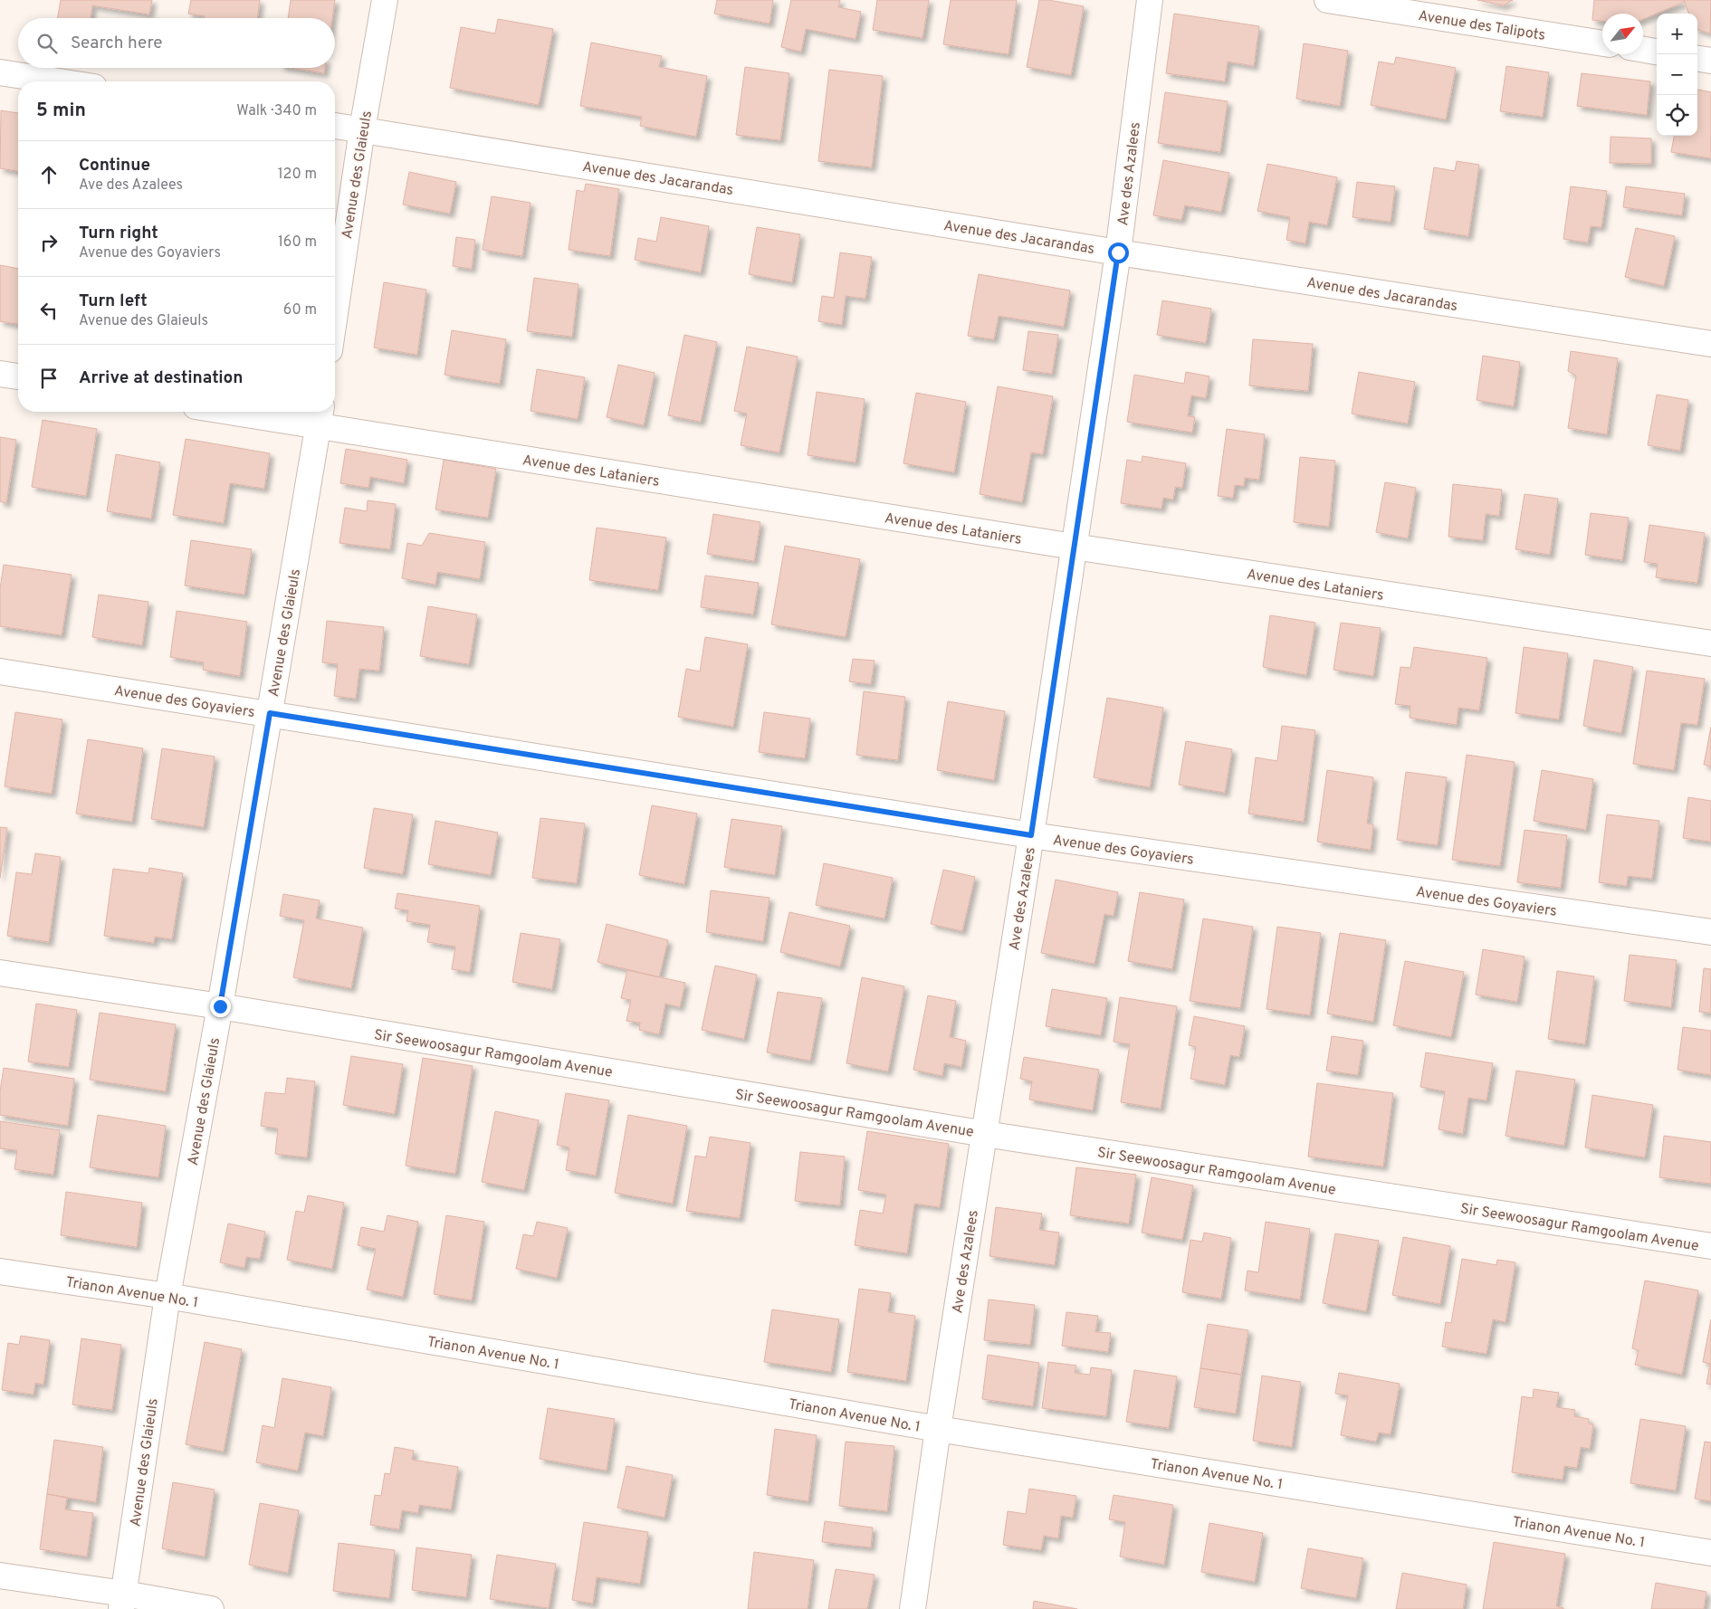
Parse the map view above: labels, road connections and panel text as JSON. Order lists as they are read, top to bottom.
{
  "streets": {
    "street": [
      "Avenue des Talipots",
      "Ave des Azalees",
      "Avenue des Glaieuls",
      "Avenue des Jacarandas",
      "Avenue des Lataniers",
      "Avenue des Goyaviers",
      "Sir Seewoosagur Ramgoolam Avenue",
      "Trianon Avenue No. 1"
    ]
  },
  "crossings": [
    ["Ave des Azalees", "Avenue des Jacarandas"],
    ["Ave des Azalees", "Avenue des Lataniers"],
    ["Ave des Azalees", "Avenue des Goyaviers"],
    ["Ave des Azalees", "Sir Seewoosagur Ramgoolam Avenue"],
    ["Ave des Azalees", "Trianon Avenue No. 1"],
    ["Avenue des Glaieuls", "Avenue des Jacarandas"],
    ["Avenue des Glaieuls", "Avenue des Lataniers"],
    ["Avenue des Glaieuls", "Avenue des Goyaviers"],
    ["Avenue des Glaieuls", "Sir Seewoosagur Ramgoolam Avenue"],
    ["Avenue des Glaieuls", "Trianon Avenue No. 1"]
  ],
  "north": "top right",
  "page": {
    "map_buttons": ["+", "−"],
    "search": "Search here",
    "heading": ["5 min", "Walk · 340 m"],
    "list": [
      ["Continue", "Ave des Azalees", "120 m"],
      ["Turn right", "Avenue des Goyaviers", "160 m"],
      ["Turn left", "Avenue des Glaieuls", "60 m"],
      "Arrive at destination"
    ]
  }
}
